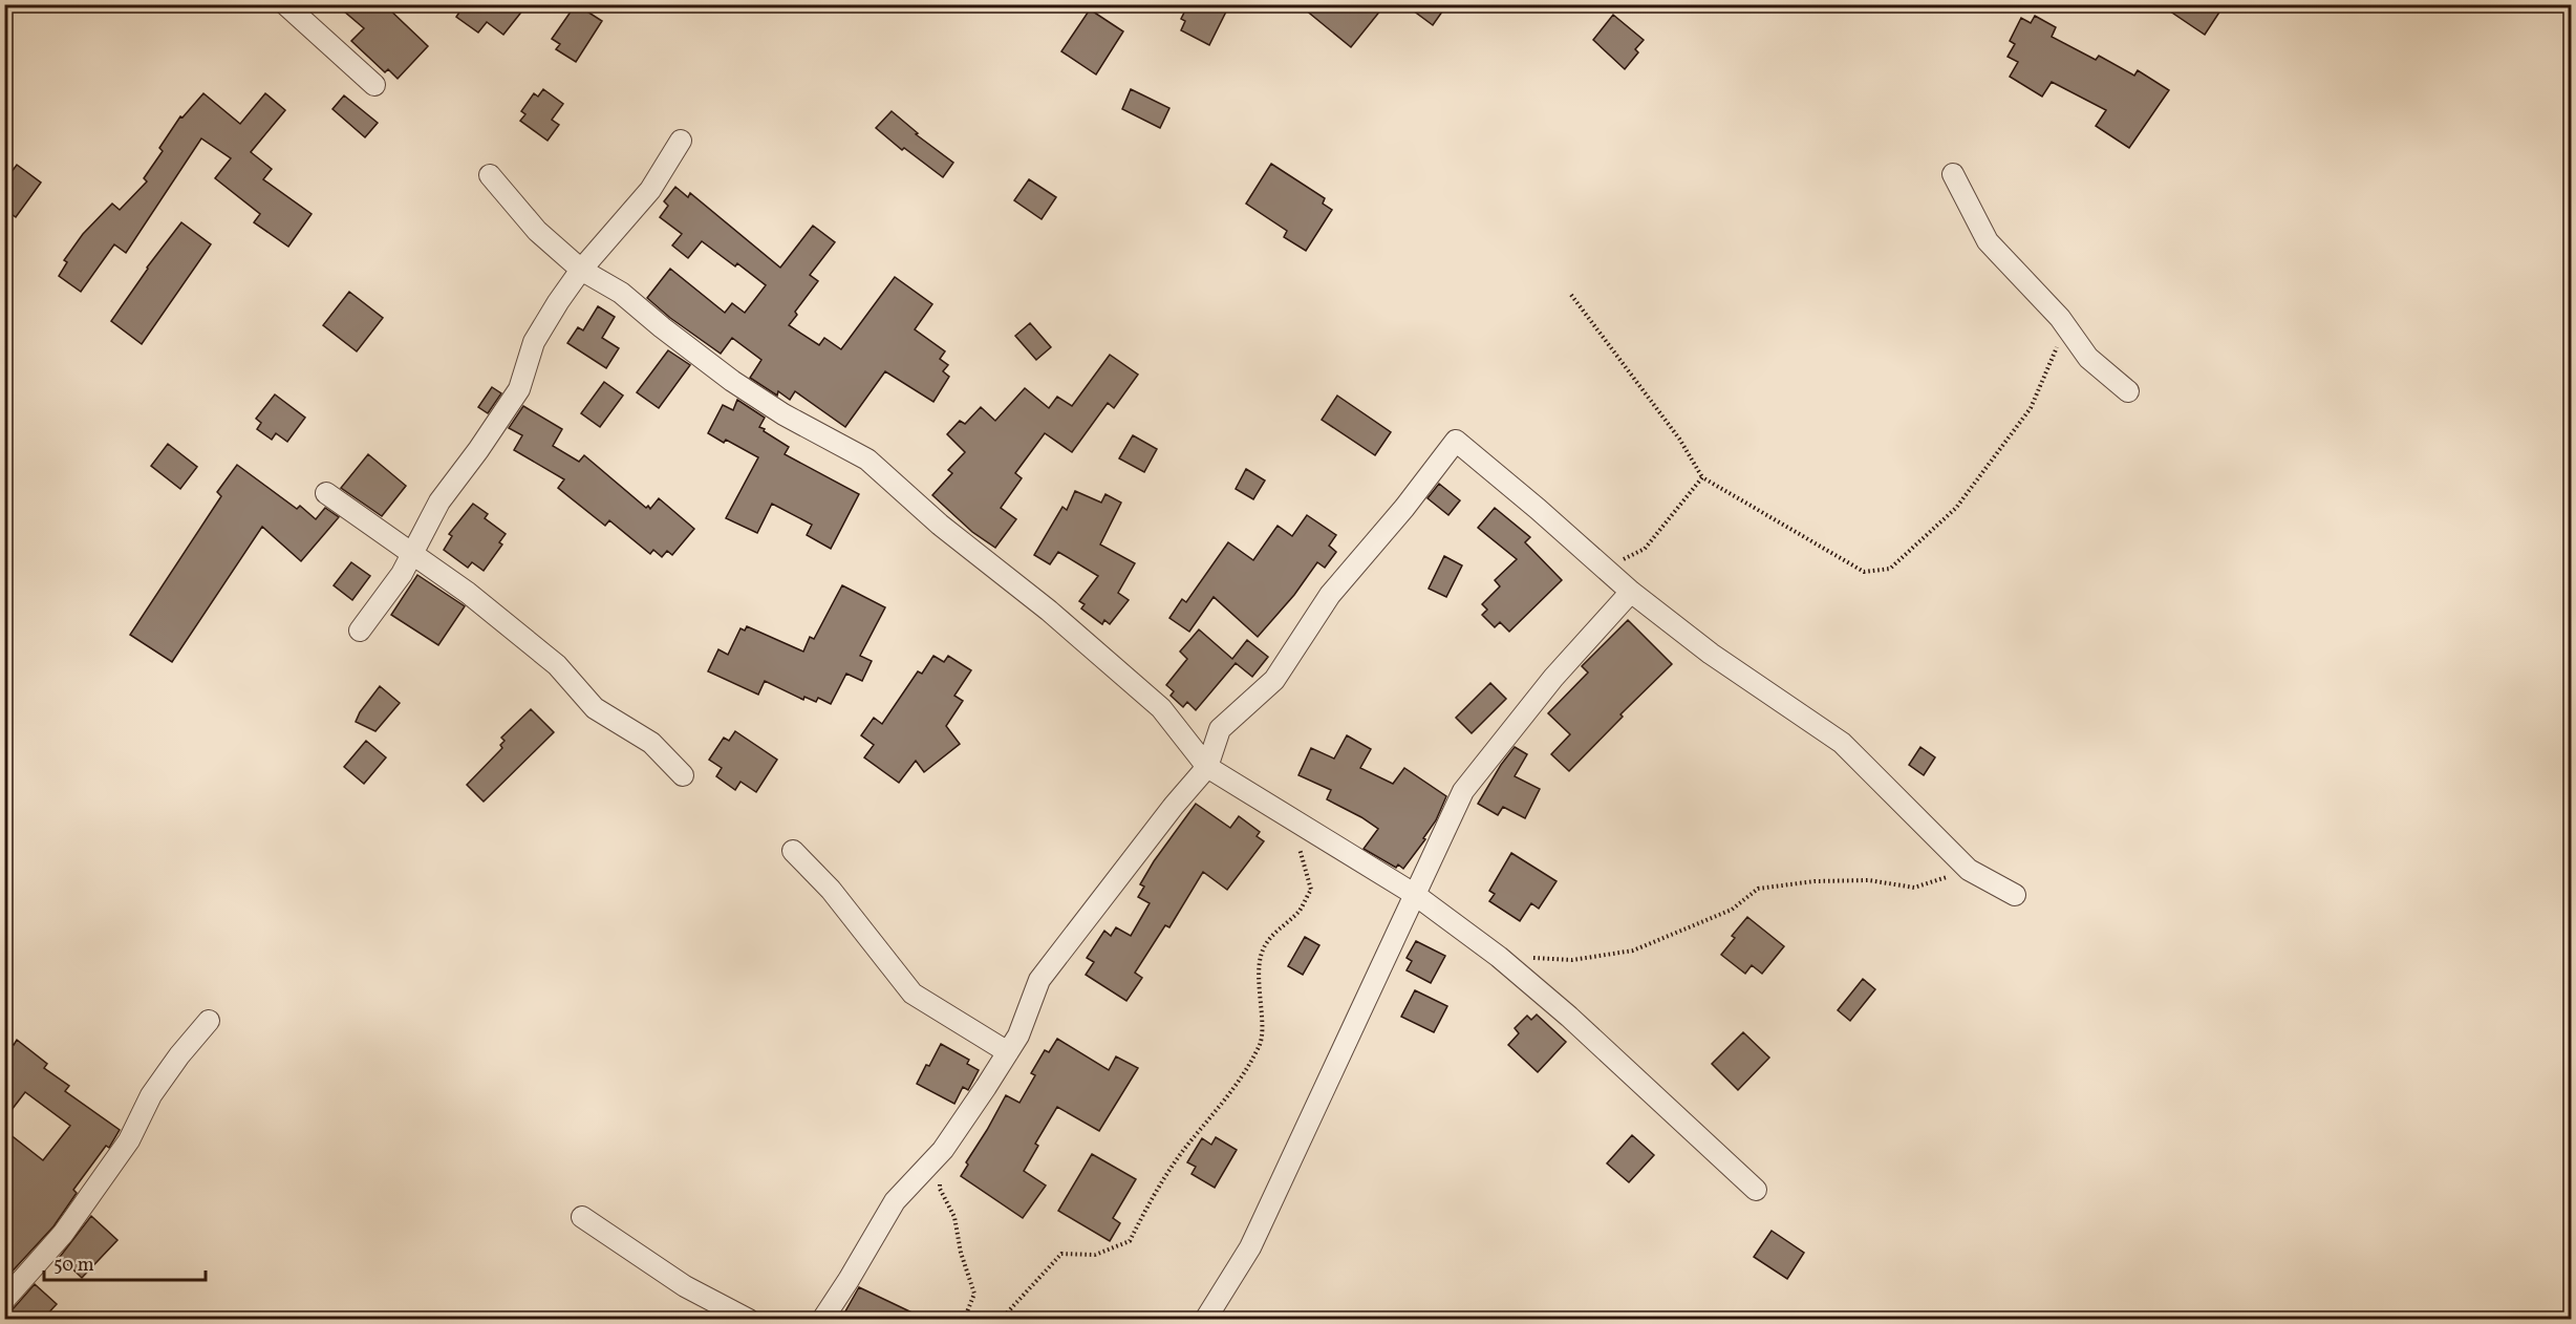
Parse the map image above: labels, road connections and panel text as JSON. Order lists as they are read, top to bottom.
{
  "scale_bar": "50 m"
}
